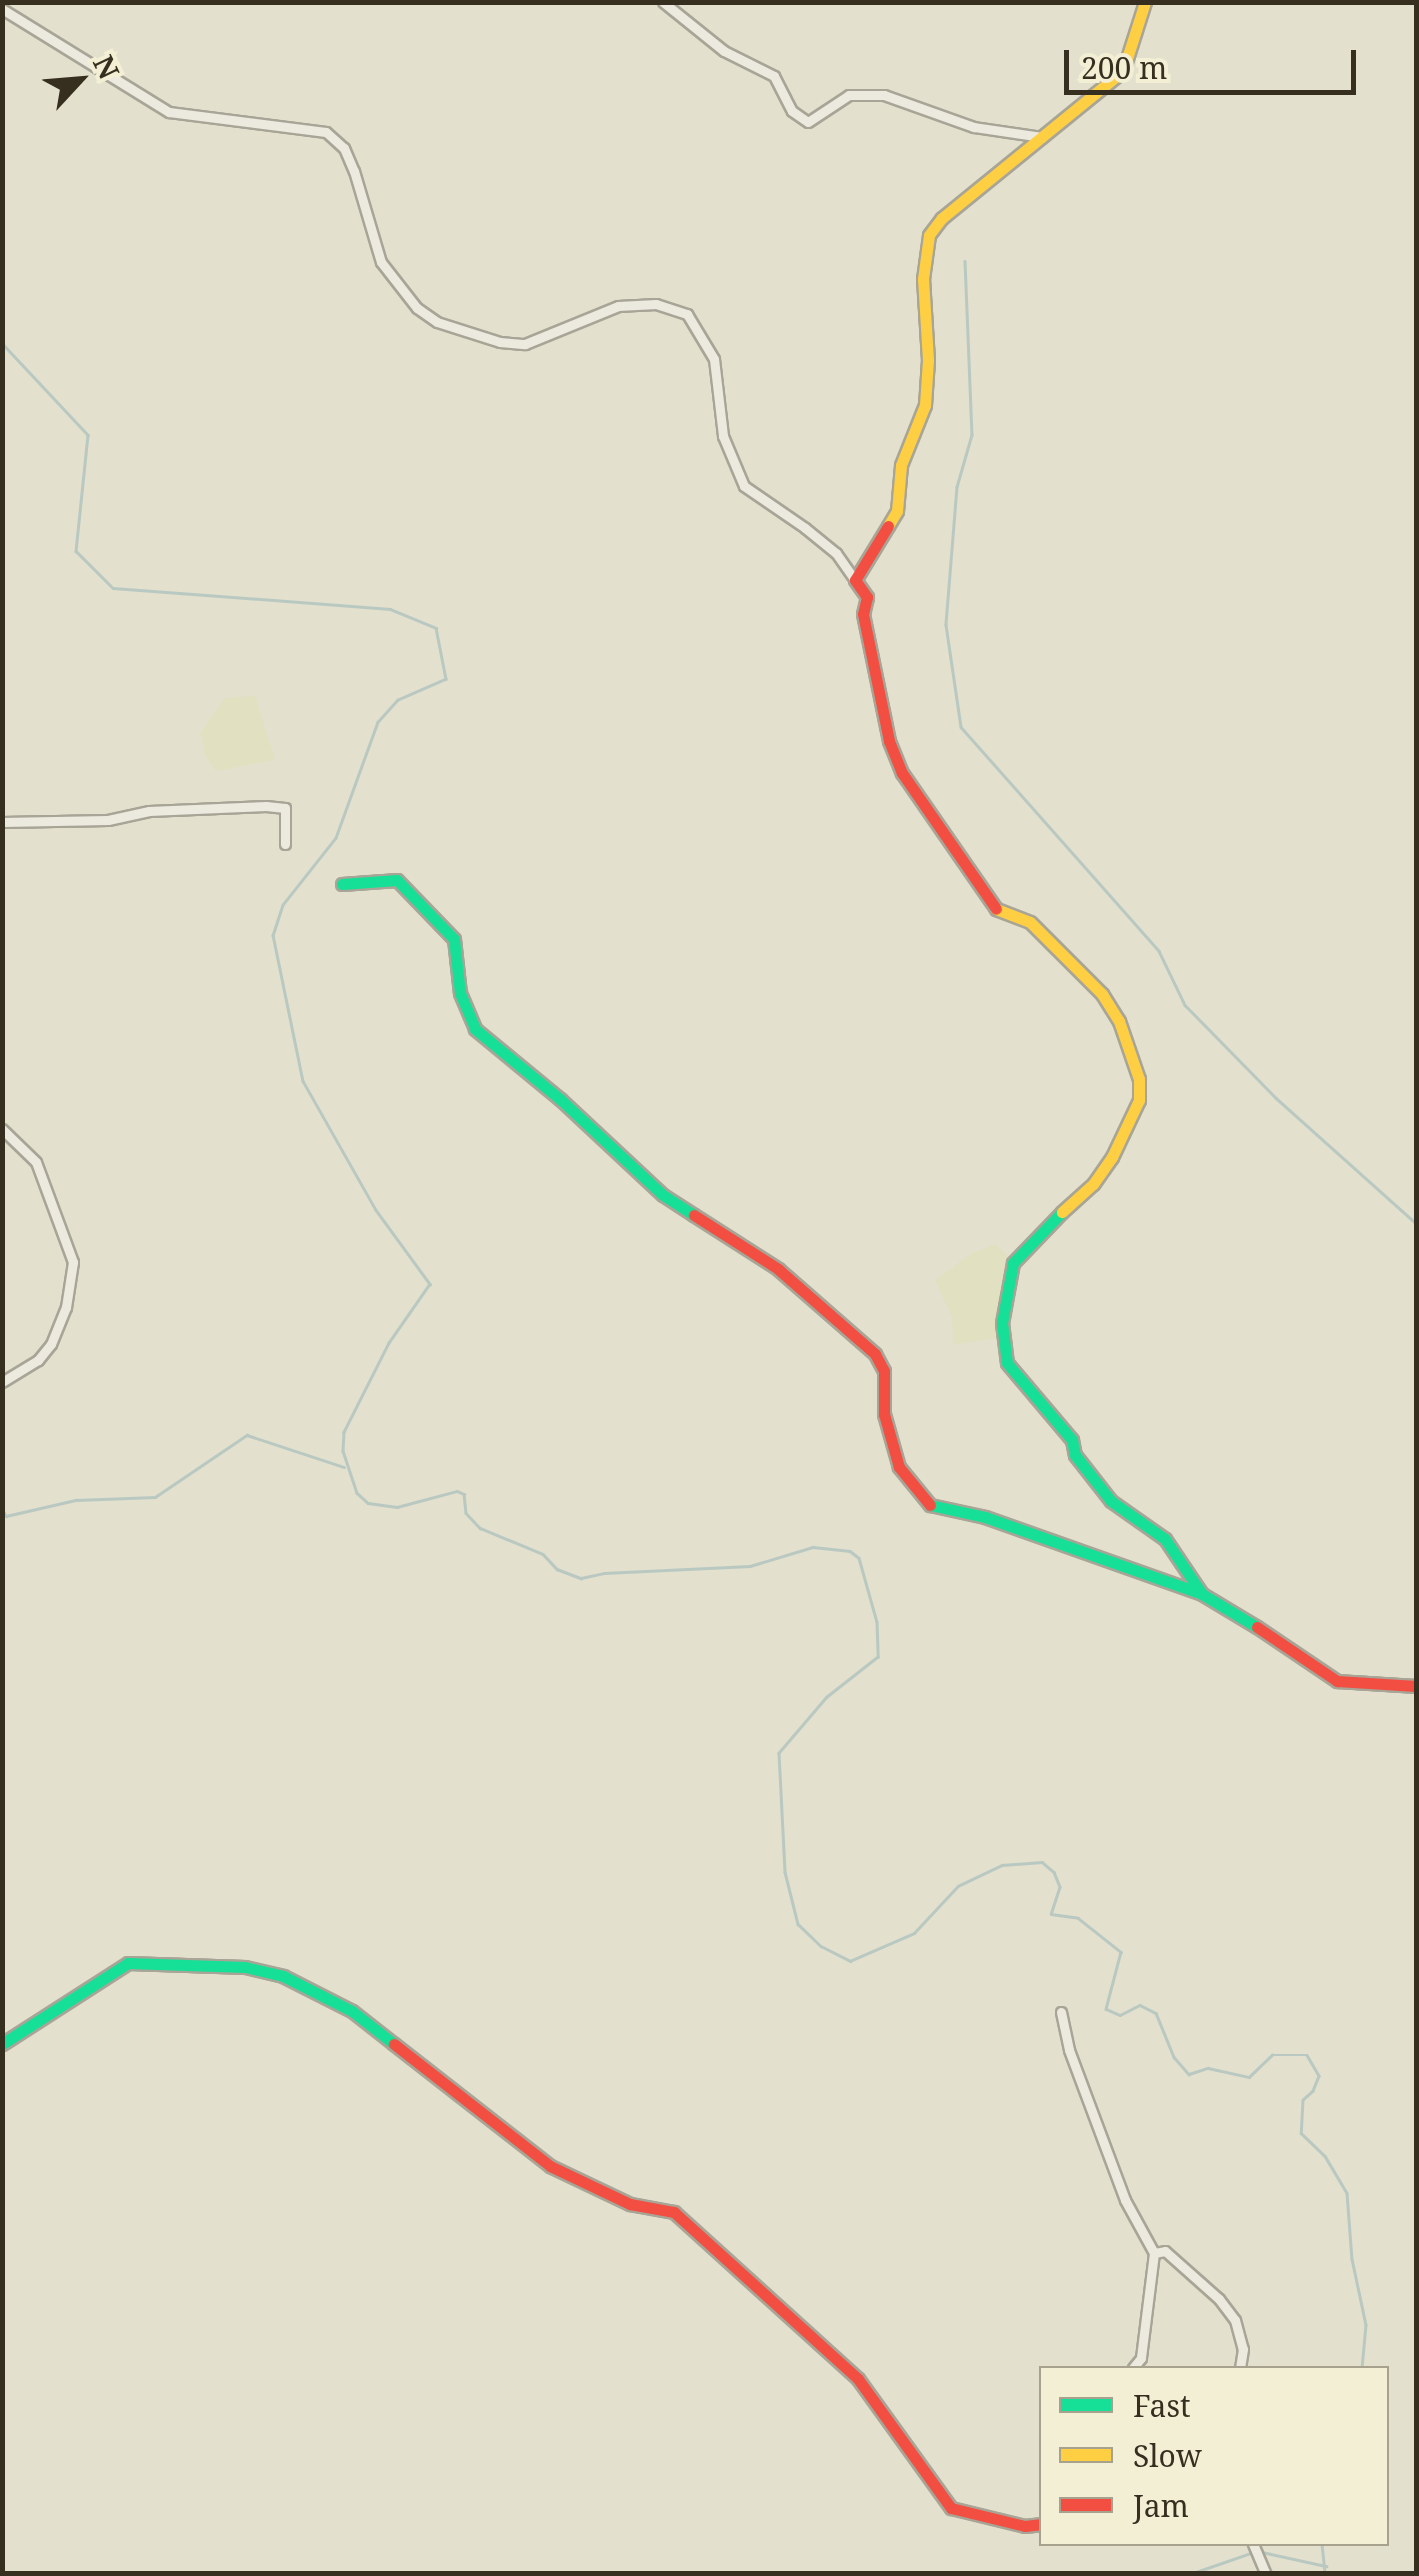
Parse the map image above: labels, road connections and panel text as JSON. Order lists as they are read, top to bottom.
{
  "legend": ["Fast", "Slow", "Jam"],
  "scale_bar": "200 m",
  "north": "top right"
}
